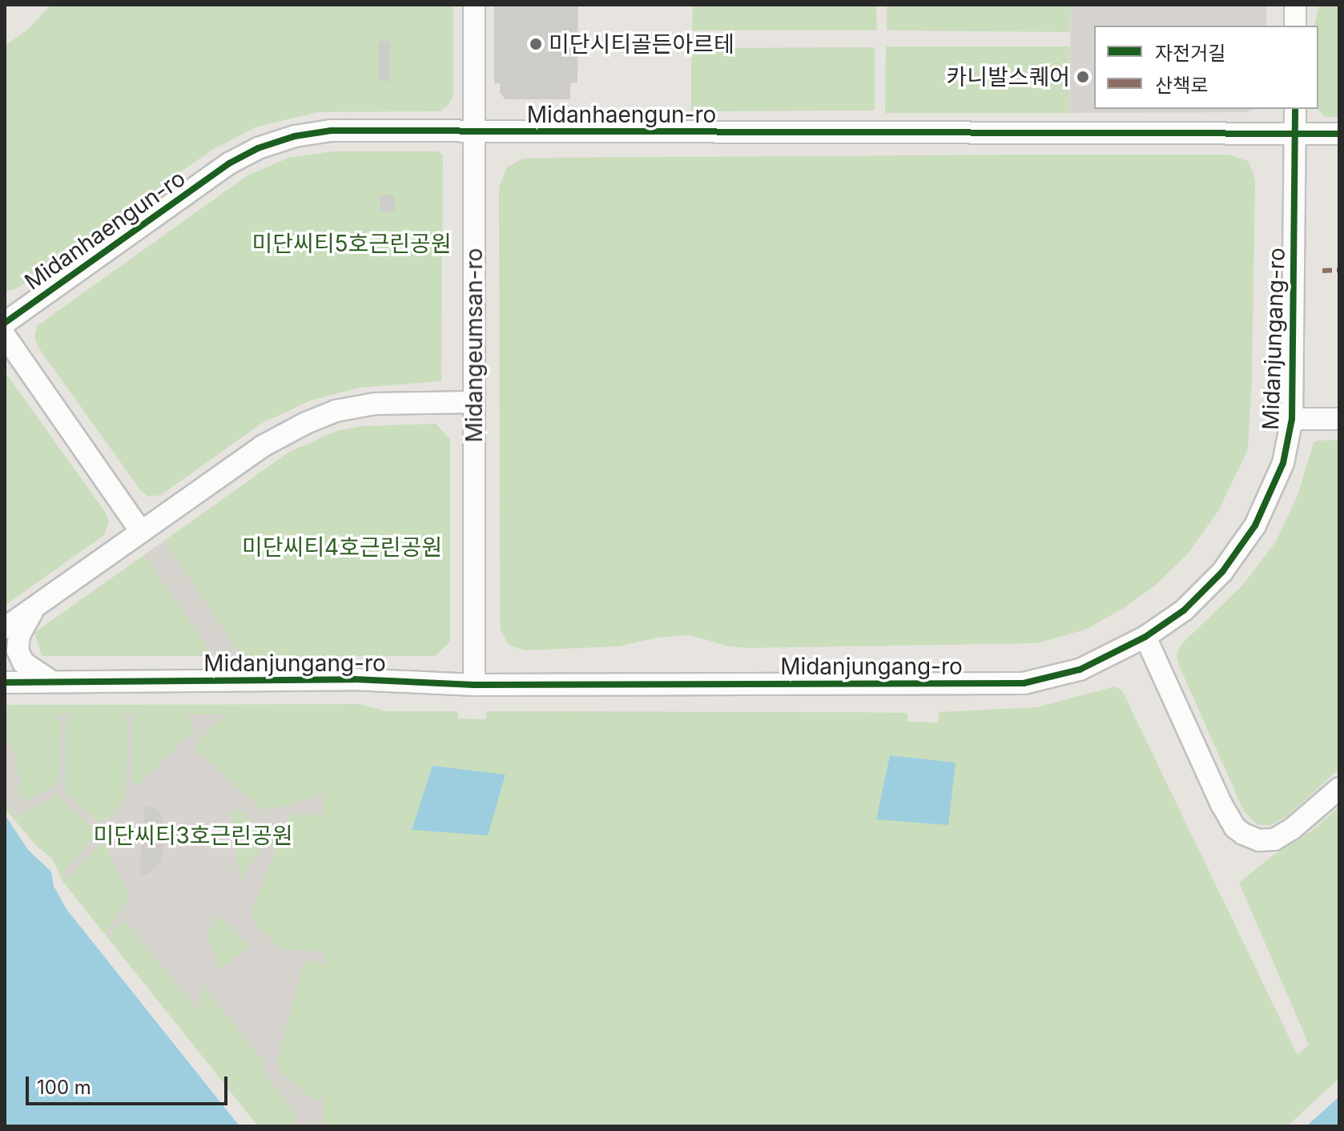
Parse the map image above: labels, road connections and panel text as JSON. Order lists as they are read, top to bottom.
{
  "streets": {
    "street": ["Midanhaengun-ro", "Midanjungang-ro", "Midangeumsan-ro"]
  },
  "crossings": [
    ["Midanhaengun-ro", "Midanjungang-ro"],
    ["Midanhaengun-ro", "Midangeumsan-ro"],
    ["Midanjungang-ro", "Midangeumsan-ro"]
  ],
  "parks": ["미단씨티5호근린공원", "미단씨티4호근린공원", "미단씨티3호근린공원"],
  "places": ["미단시티골든아르테", "카니발스퀘어"],
  "legend": ["자전거길", "산책로"],
  "scale_bar": "100 m"
}
